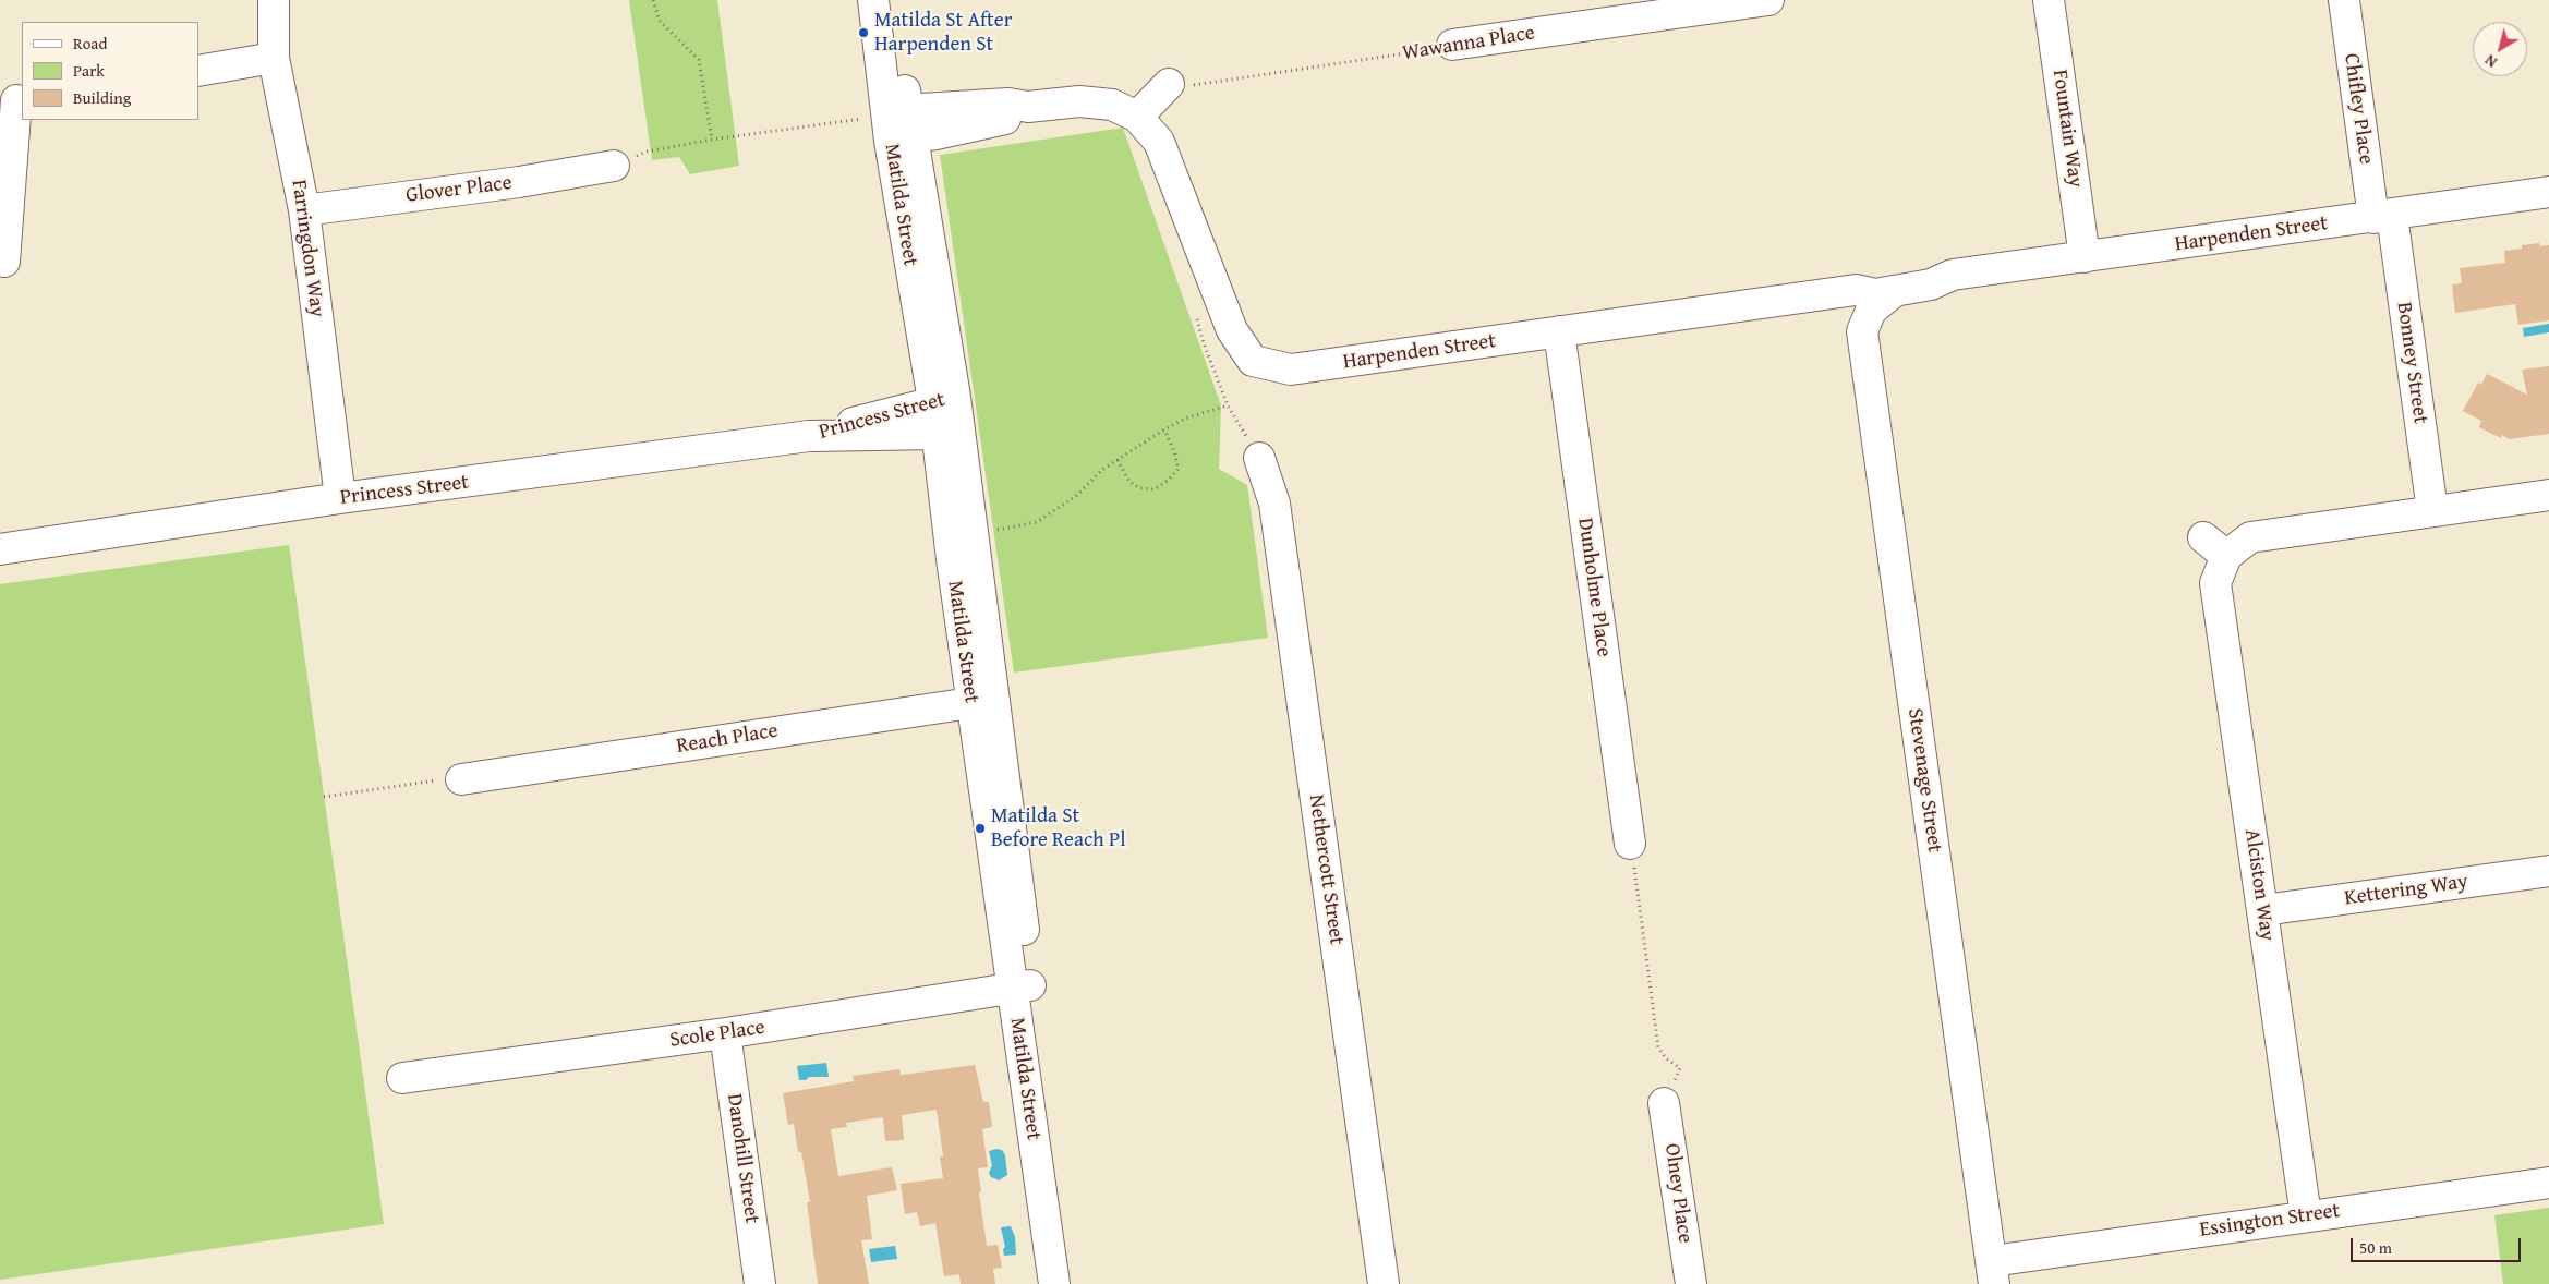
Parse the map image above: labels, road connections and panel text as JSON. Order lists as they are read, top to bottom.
{
  "streets": {
    "street": [
      "Wawanna Place",
      "Chifley Place",
      "Fountain Way",
      "Glover Place",
      "Matilda Street",
      "Harpenden Street",
      "Farringdon Way",
      "Bonney Street",
      "Princess Street",
      "Dunholme Place",
      "Reach Place",
      "Stevenage Street",
      "Nethercott Street",
      "Alciston Way",
      "Kettering Way",
      "Scole Place",
      "Danohill Street",
      "Olney Place",
      "Essington Street"
    ]
  },
  "crossings": [
    ["Chifley Place", "Harpenden Street"],
    ["Chifley Place", "Bonney Street"],
    ["Fountain Way", "Harpenden Street"],
    ["Glover Place", "Farringdon Way"],
    ["Matilda Street", "Harpenden Street"],
    ["Matilda Street", "Princess Street"],
    ["Matilda Street", "Reach Place"],
    ["Matilda Street", "Scole Place"],
    ["Harpenden Street", "Bonney Street"],
    ["Harpenden Street", "Dunholme Place"],
    ["Harpenden Street", "Stevenage Street"],
    ["Farringdon Way", "Princess Street"],
    ["Stevenage Street", "Essington Street"],
    ["Alciston Way", "Kettering Way"],
    ["Alciston Way", "Essington Street"],
    ["Scole Place", "Danohill Street"]
  ],
  "places": ["Matilda St After Harpenden St", "Matilda St Before Reach Pl"],
  "legend": ["Road", "Park", "Building"],
  "scale_bar": "50 m",
  "north": "bottom left"
}
